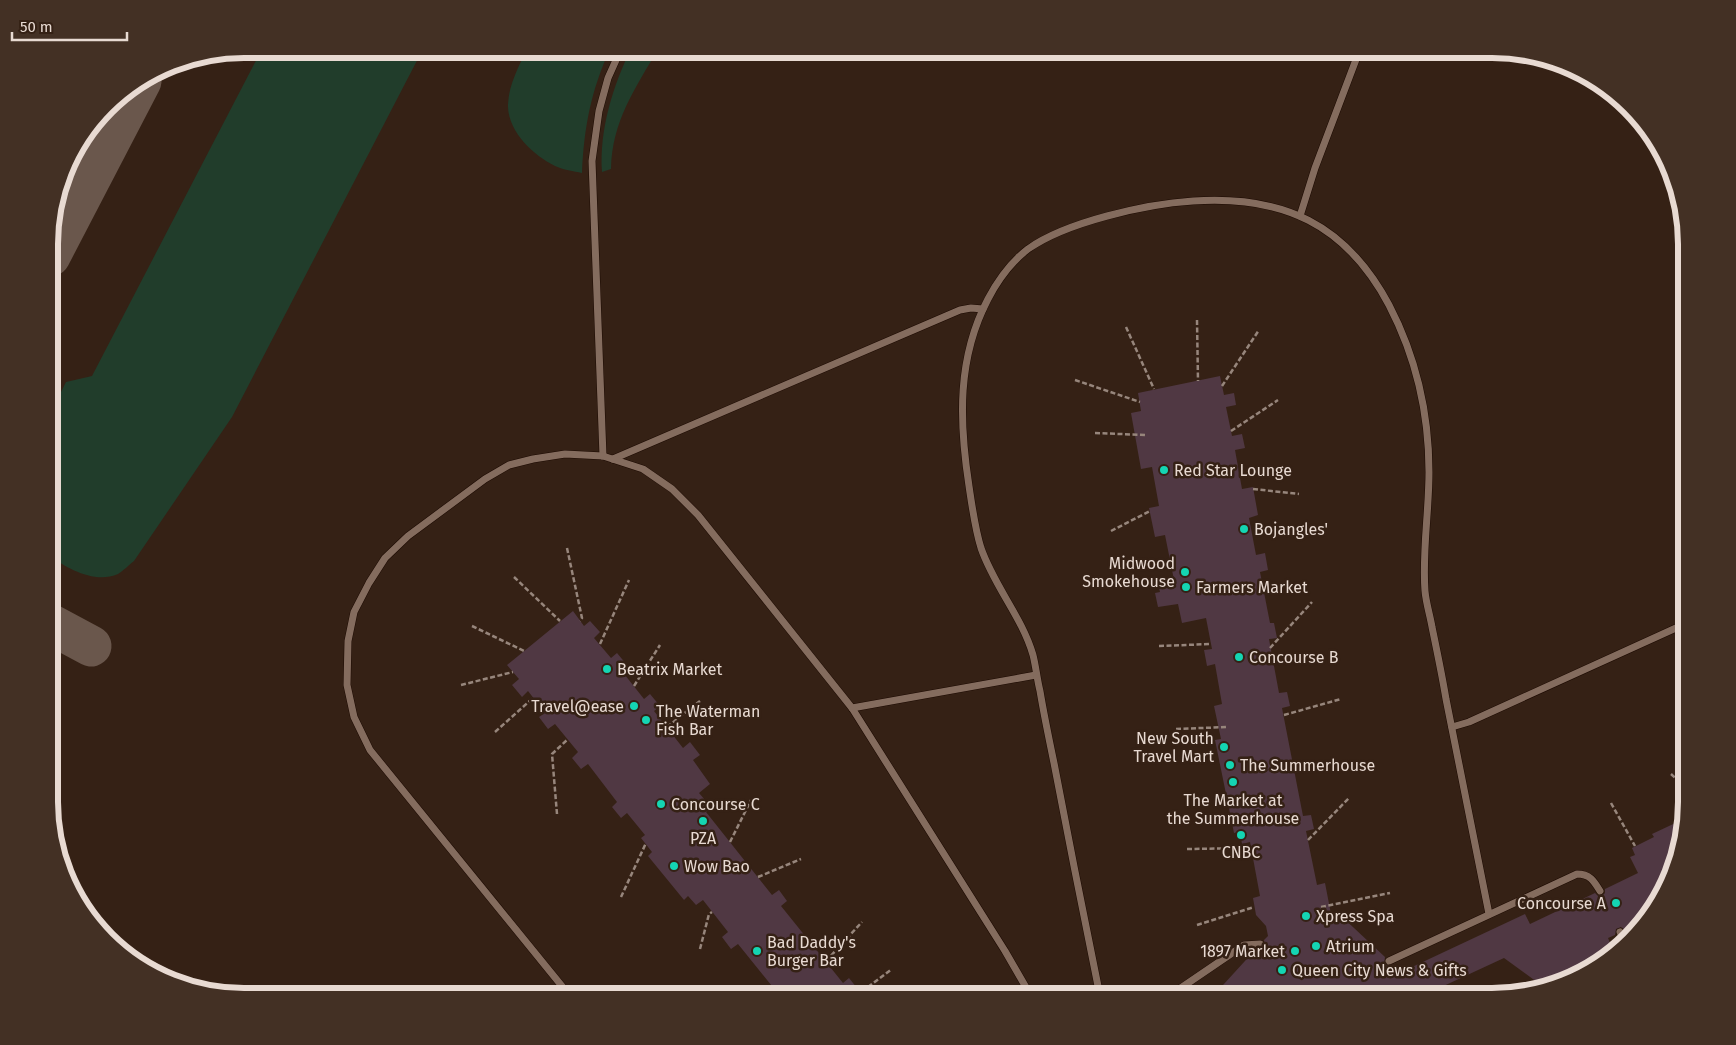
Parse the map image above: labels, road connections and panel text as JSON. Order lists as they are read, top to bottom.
{
  "places": [
    "Red Star Lounge",
    "Bojangles'",
    "Midwood Smokehouse",
    "Farmers Market",
    "Concourse B",
    "Beatrix Market",
    "Travel@ease",
    "The Waterman Fish Bar",
    "New South Travel Mart",
    "The Summerhouse",
    "The Market at the Summerhouse",
    "Concourse C",
    "PZA",
    "CNBC",
    "Wow Bao",
    "Concourse A",
    "Xpress Spa",
    "Atrium",
    "Bad Daddy's Burger Bar",
    "1897 Market",
    "Queen City News & Gifts"
  ],
  "scale_bar": "50 m"
}
